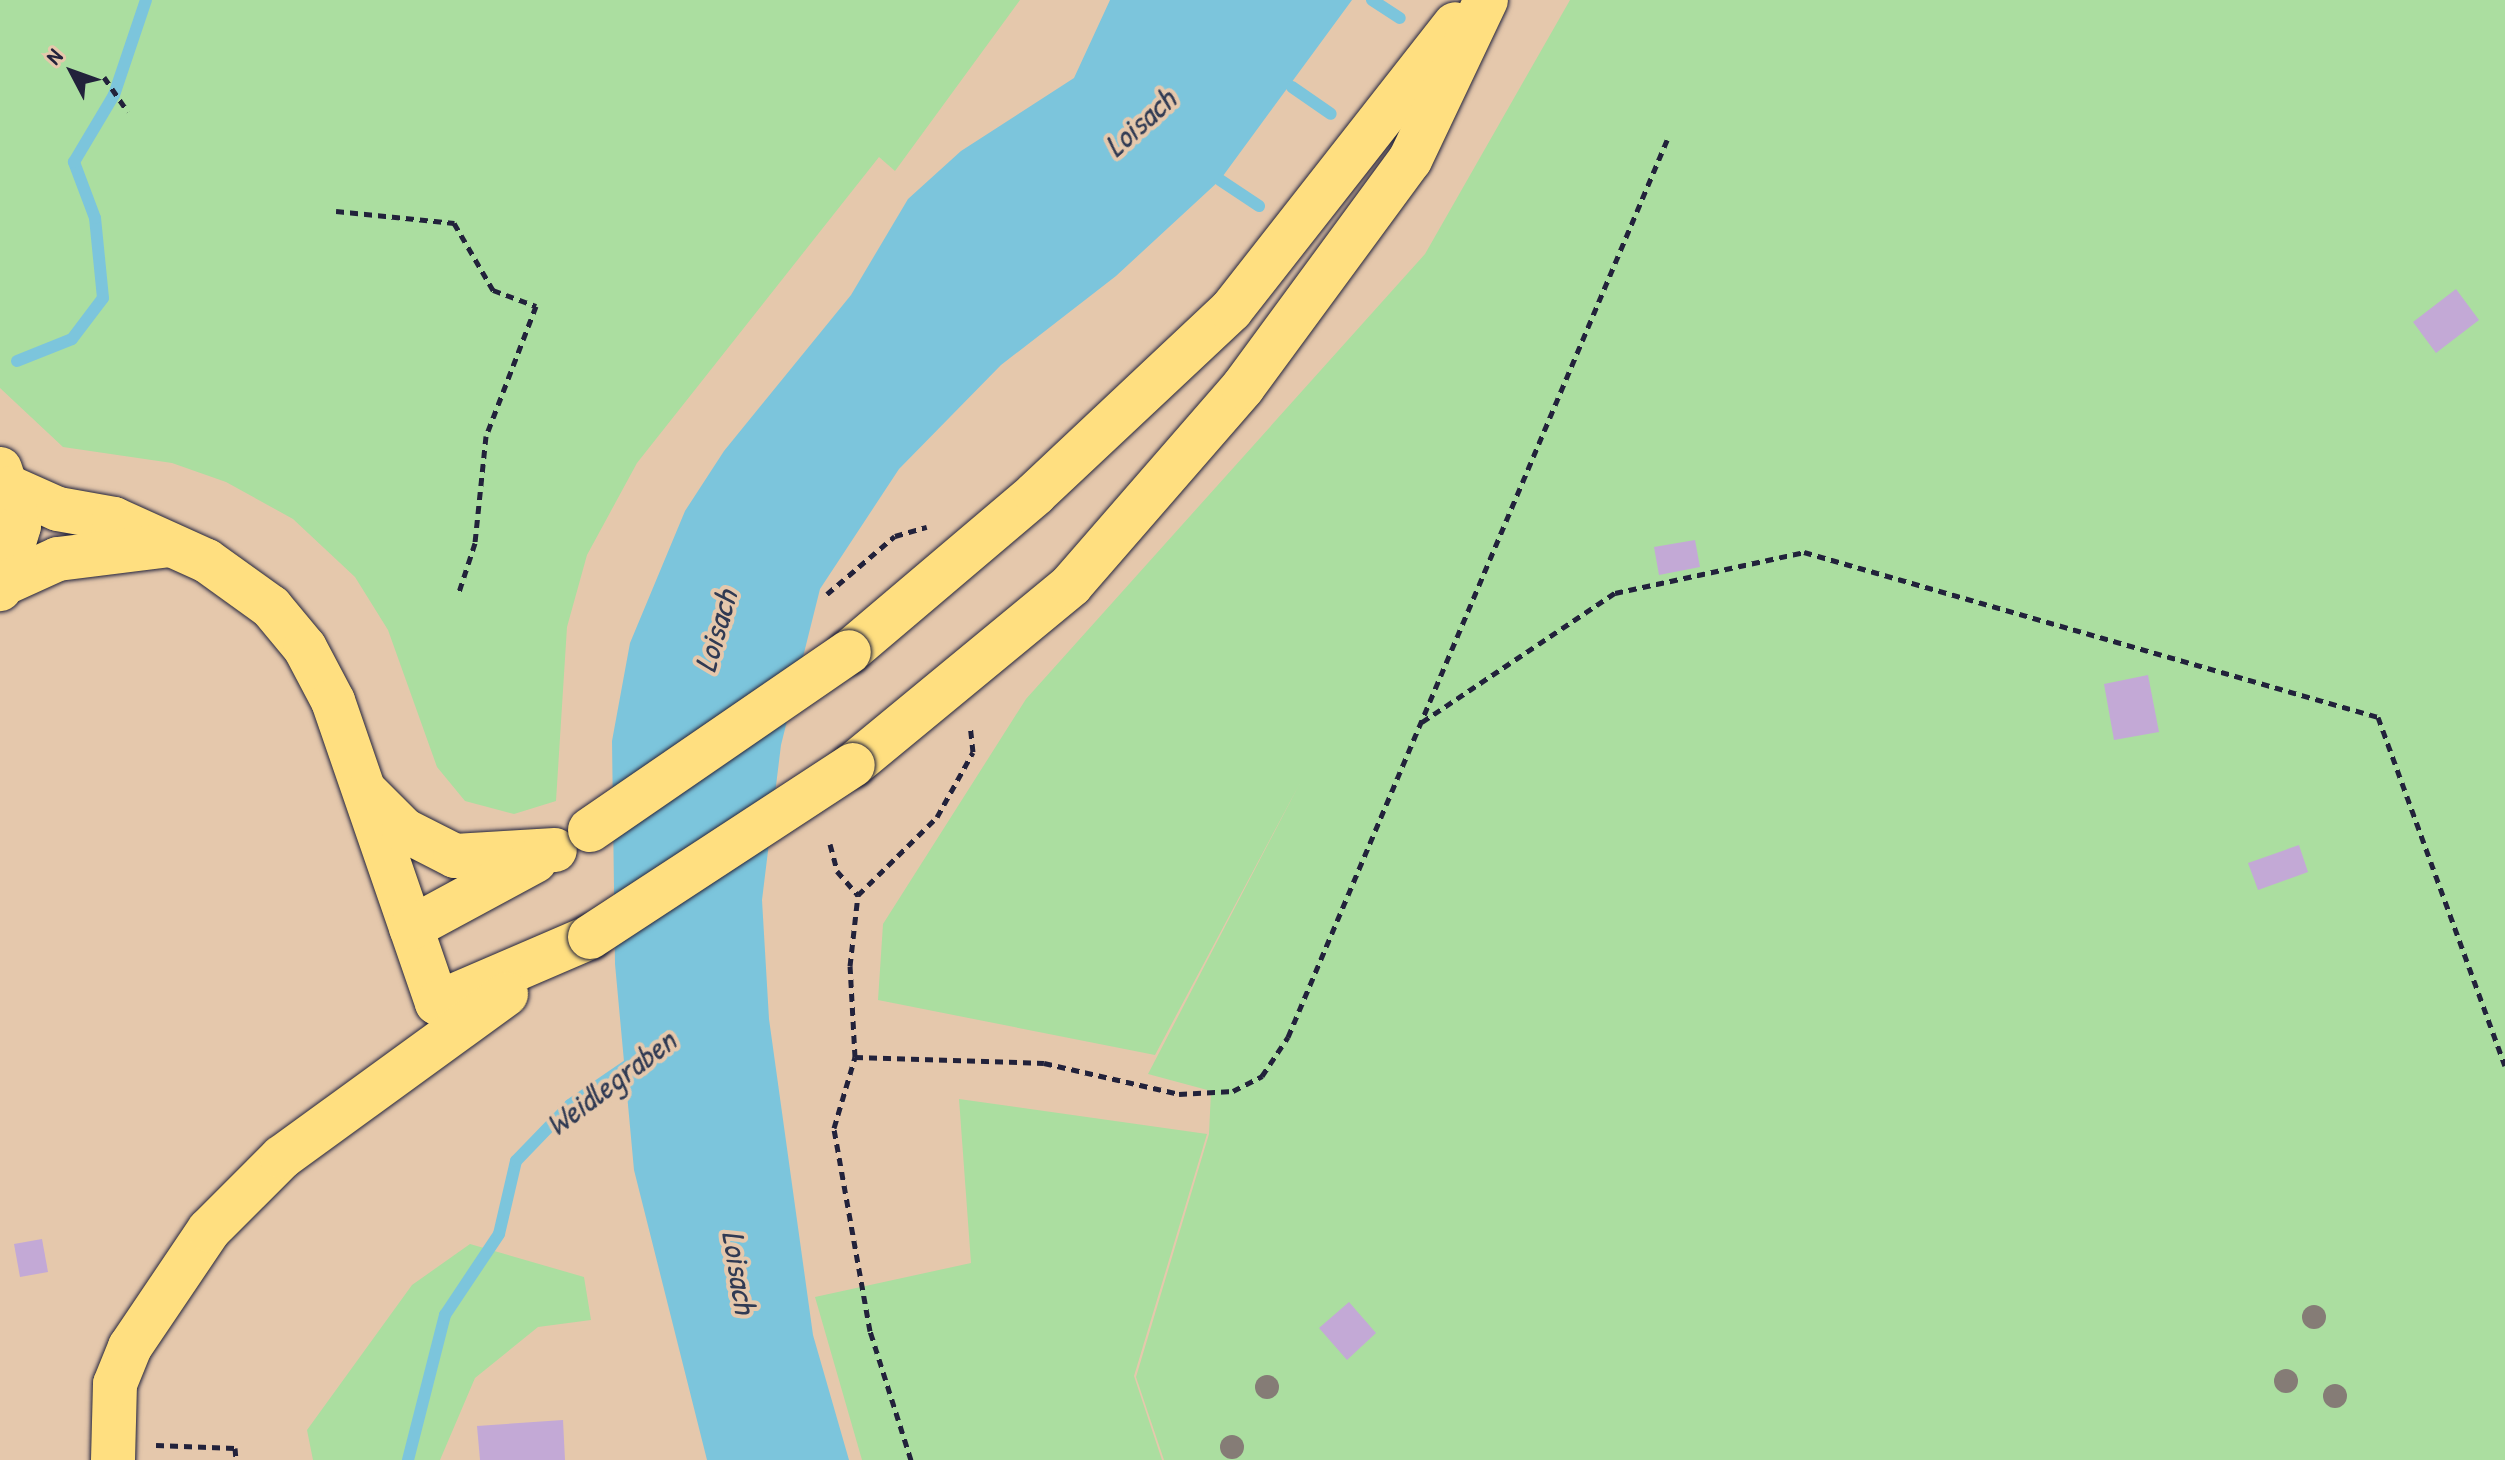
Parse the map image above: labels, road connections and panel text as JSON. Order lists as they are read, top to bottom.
{
  "water": ["Loisach", "Weidlegraben"],
  "north": "top left"
}
